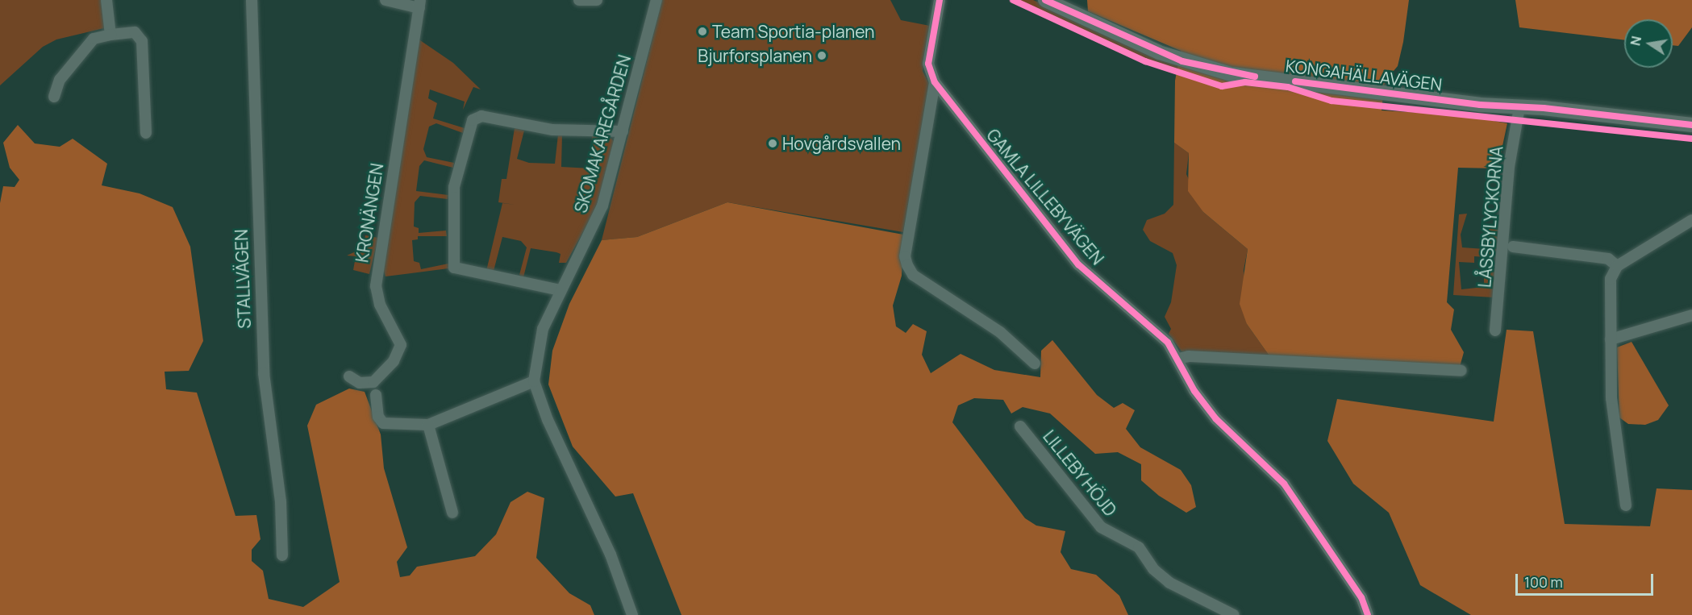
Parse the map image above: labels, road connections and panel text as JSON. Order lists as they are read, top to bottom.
{
  "streets": {
    "street": [
      "KONGAHÄLLAVÄGEN",
      "SKOMAKAREGÅRDEN",
      "GAMLA LILLEBYVÄGEN",
      "KRONÄNGEN",
      "LÅSSBYLYCKORNA",
      "STALLVÄGEN",
      "LILLEBY HÖJD"
    ]
  },
  "crossings": [
    ["KONGAHÄLLAVÄGEN", "LÅSSBYLYCKORNA"]
  ],
  "places": ["Team Sportia-planen", "Bjurforsplanen", "Hovgårdsvallen"],
  "scale_bar": "100 m",
  "north": "left"
}
